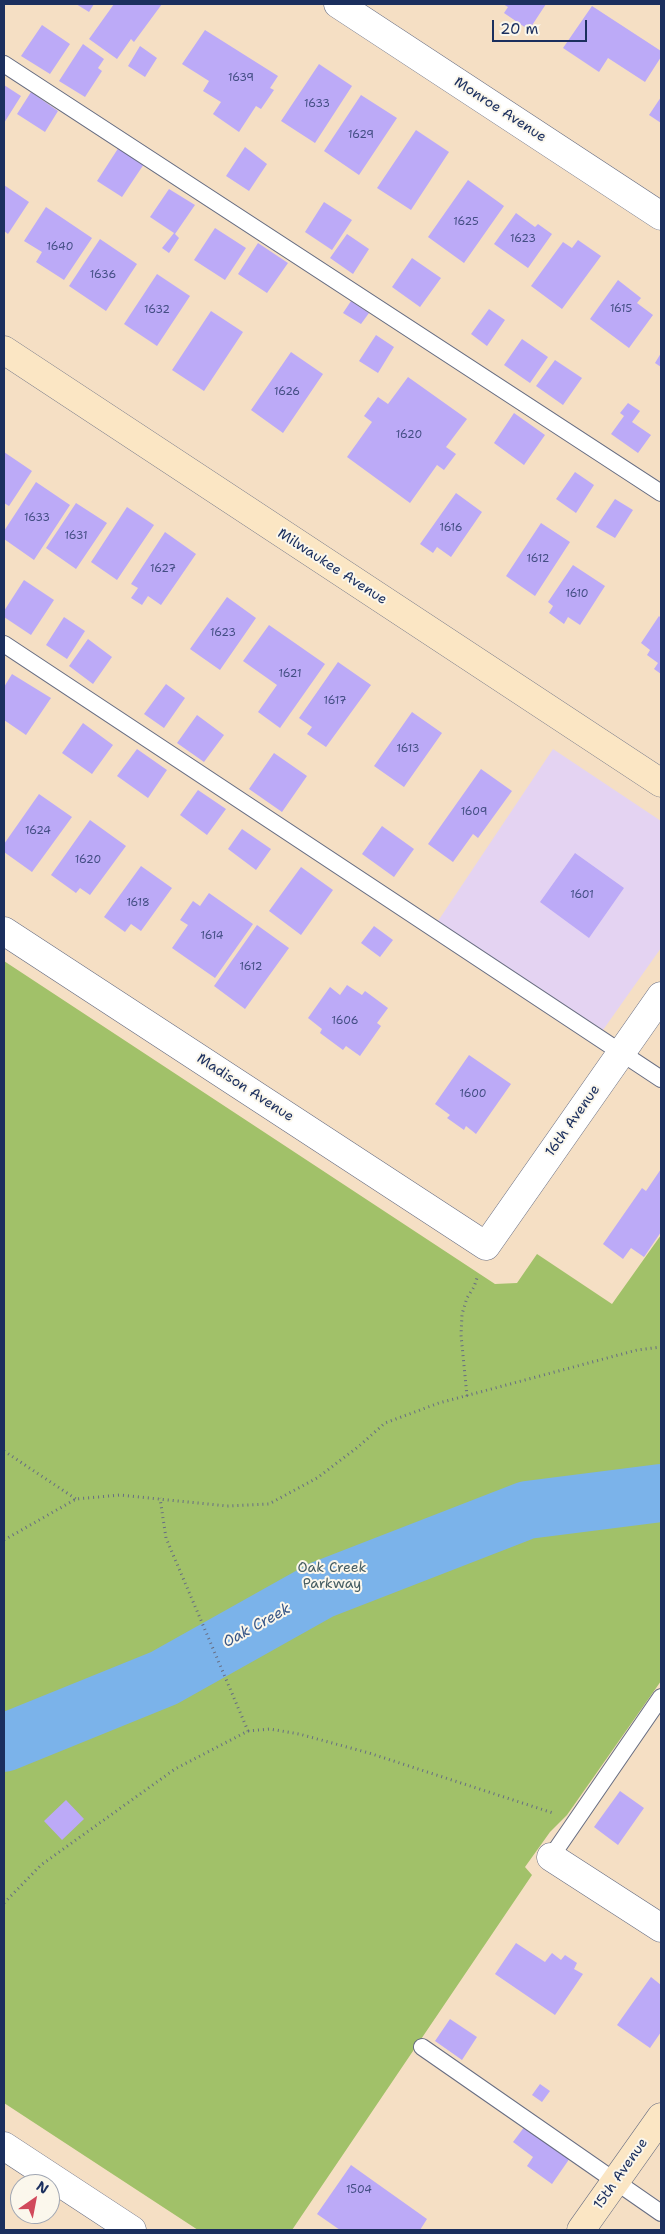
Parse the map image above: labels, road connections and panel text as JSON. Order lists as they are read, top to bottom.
{
  "streets": {
    "street": [
      "Monroe Avenue",
      "Milwaukee Avenue",
      "Madison Avenue",
      "16th Avenue",
      "15th Avenue"
    ]
  },
  "crossings": [
    ["Madison Avenue", "16th Avenue"]
  ],
  "water": ["Oak Creek"],
  "parks": ["Oak Creek Parkway"],
  "house_numbers": [
    "1639",
    "1633",
    "1629",
    "1625",
    "1623",
    "1640",
    "1636",
    "1615",
    "1632",
    "1626",
    "1620",
    "1633",
    "1616",
    "1631",
    "1612",
    "1627",
    "1610",
    "1623",
    "1621",
    "1617",
    "1613",
    "1609",
    "1624",
    "1620",
    "1601",
    "1618",
    "1614",
    "1612",
    "1606",
    "1600",
    "1504"
  ],
  "scale_bar": "20 m",
  "north": "top right"
}
